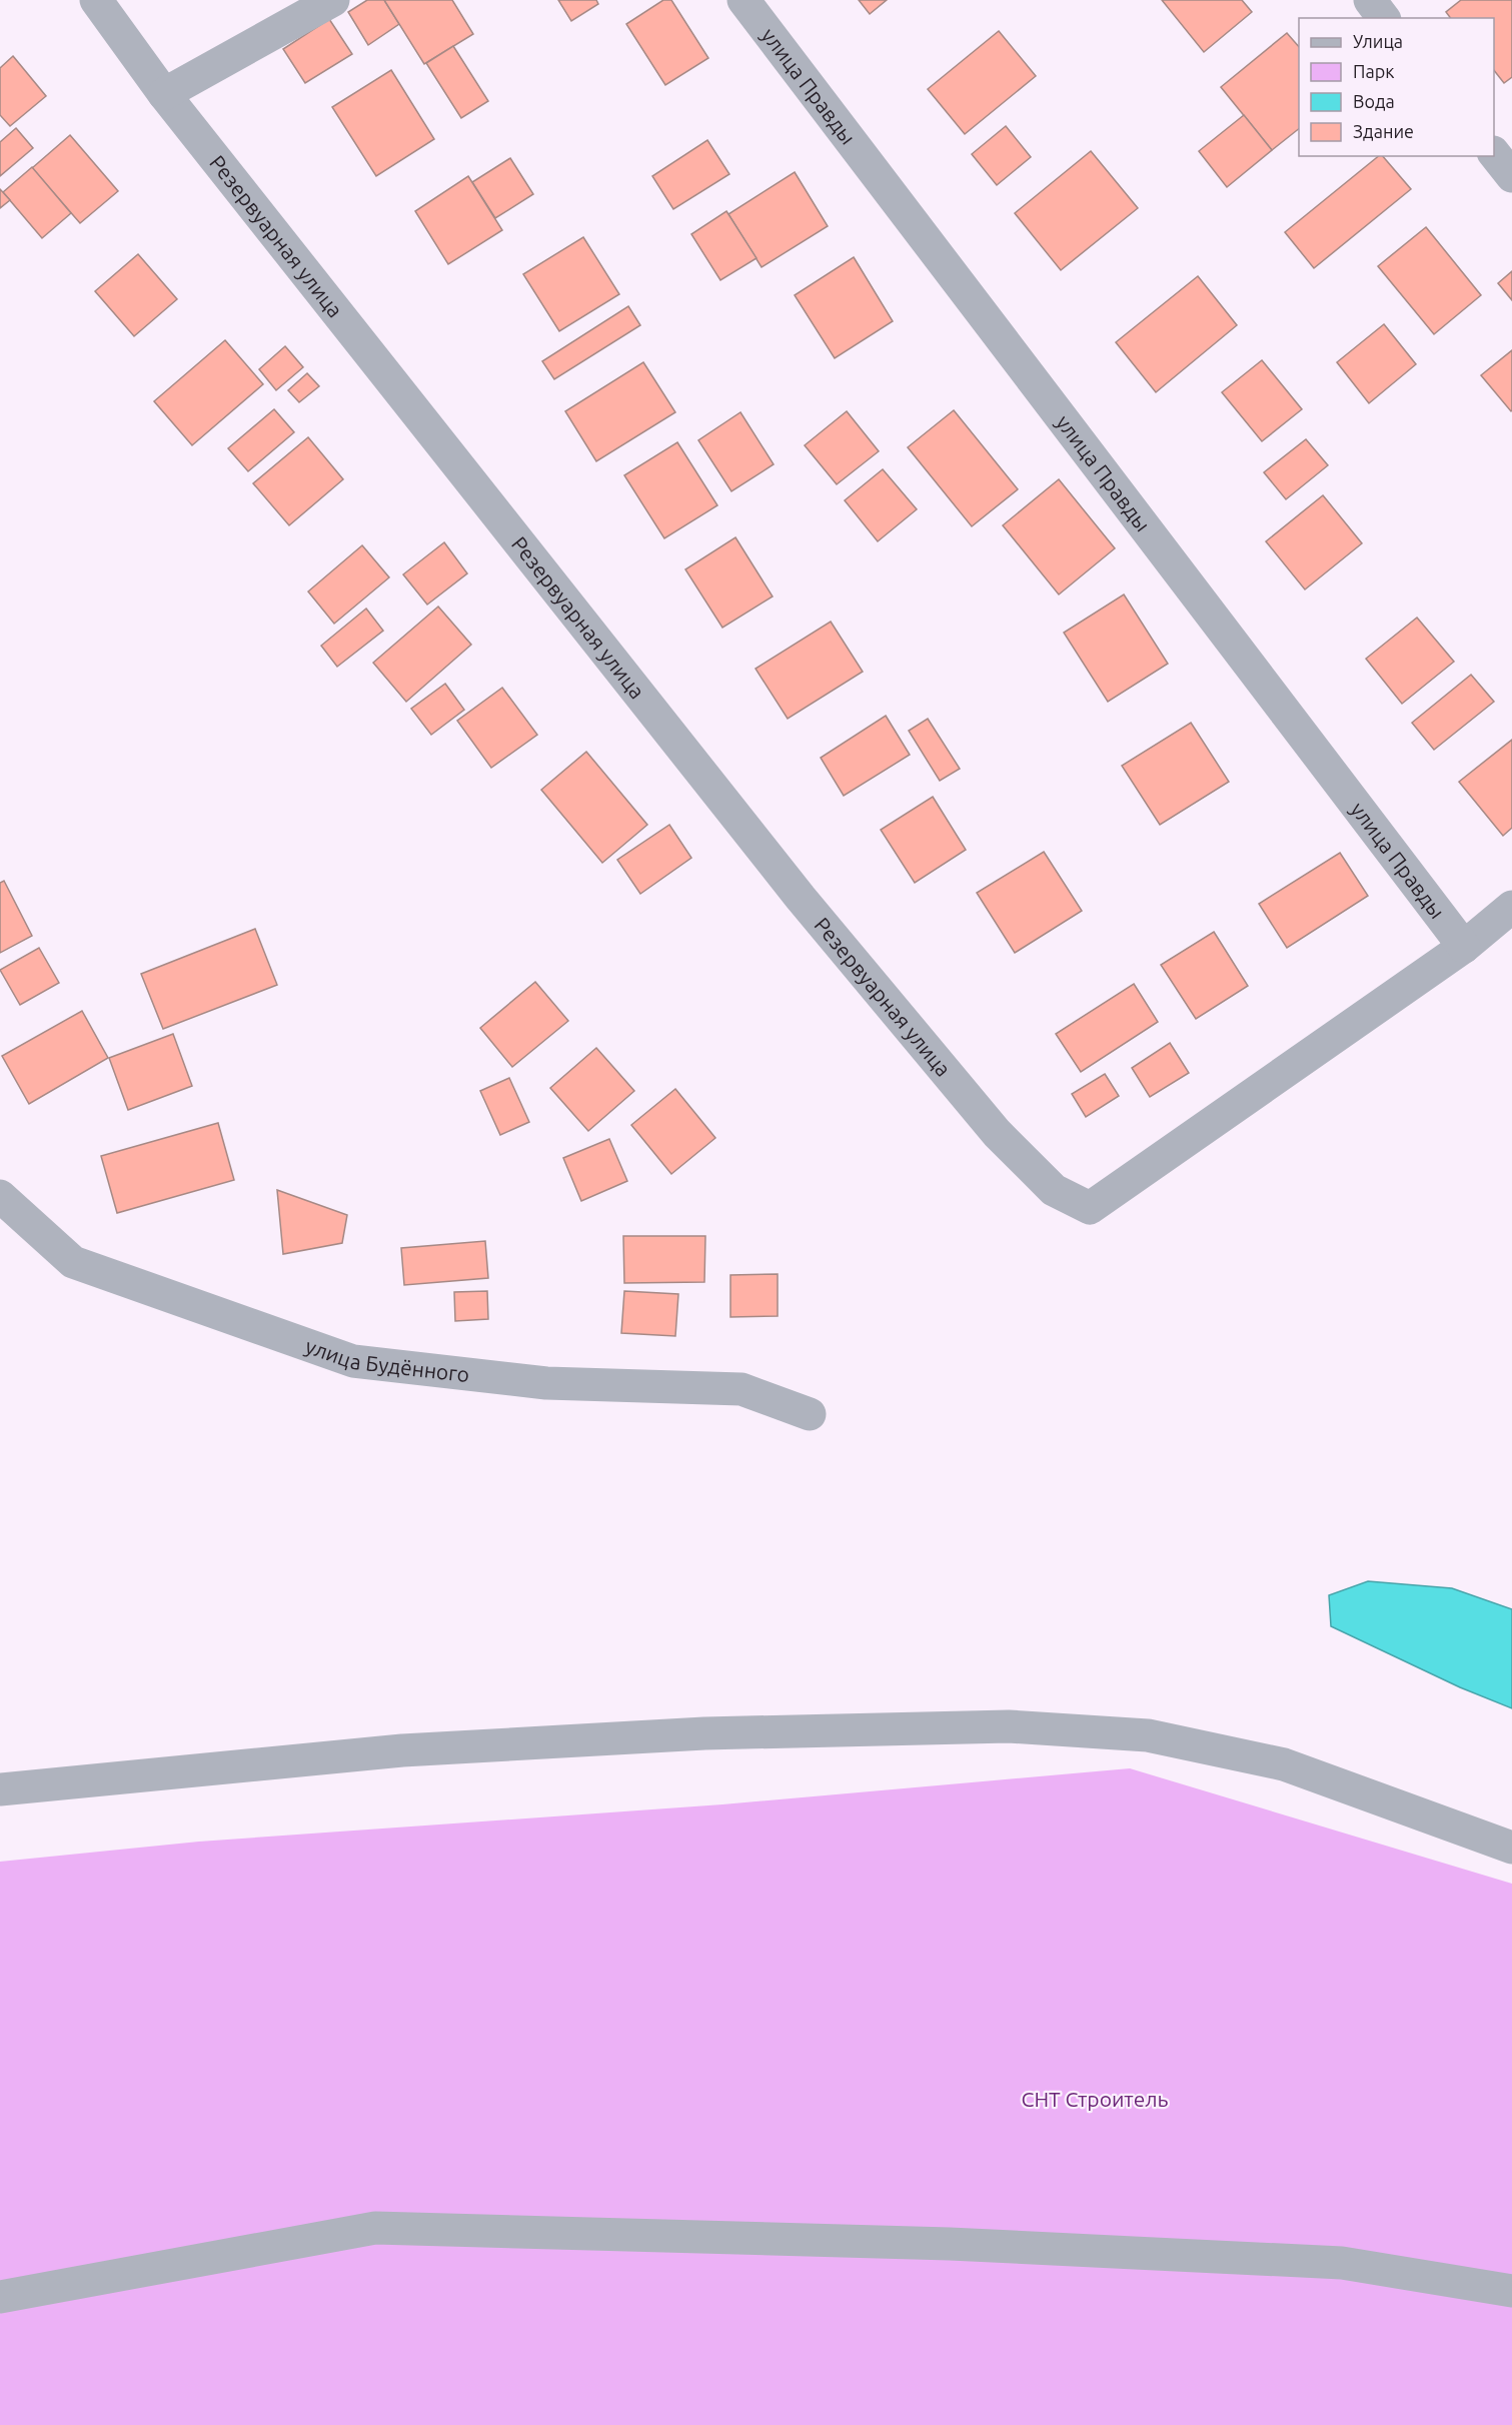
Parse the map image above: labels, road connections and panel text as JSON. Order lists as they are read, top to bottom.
{
  "streets": {
    "street": ["улица Правды", "Резервуарная улица", "улица Будённого"]
  },
  "crossings": [
    ["улица Правды", "Резервуарная улица"]
  ],
  "parks": ["СНТ Строитель"],
  "legend": [
    "Улица",
    "Парк",
    "Вода",
    "Здание"
  ]
}
